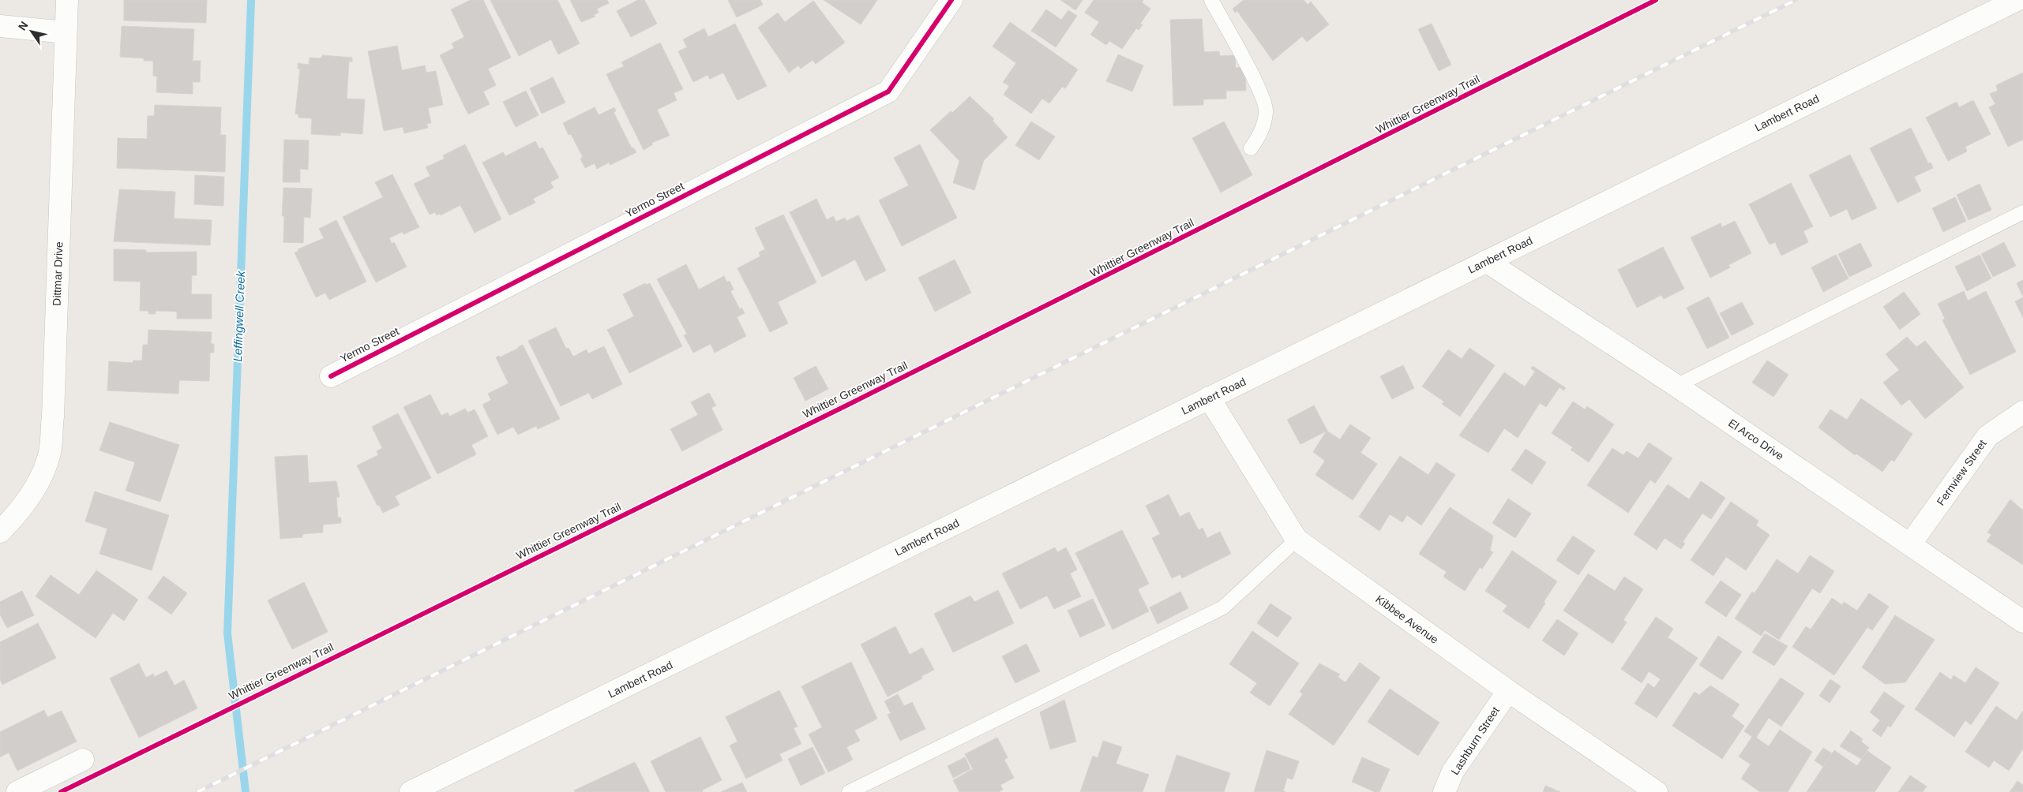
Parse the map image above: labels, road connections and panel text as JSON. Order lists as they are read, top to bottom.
{
  "streets": {
    "street": [
      "Lambert Road",
      "Yermo Street",
      "Dittmar Drive",
      "El Arco Drive",
      "Fernview Street",
      "Kibbee Avenue",
      "Lashburn Street"
    ],
    "cycle path": ["Whittier Greenway Trail"]
  },
  "crossings": [
    ["Lambert Road", "El Arco Drive"],
    ["Lambert Road", "Kibbee Avenue"],
    ["El Arco Drive", "Fernview Street"],
    ["Kibbee Avenue", "Lashburn Street"]
  ],
  "water": ["Leffingwell Creek"],
  "north": "top left"
}
